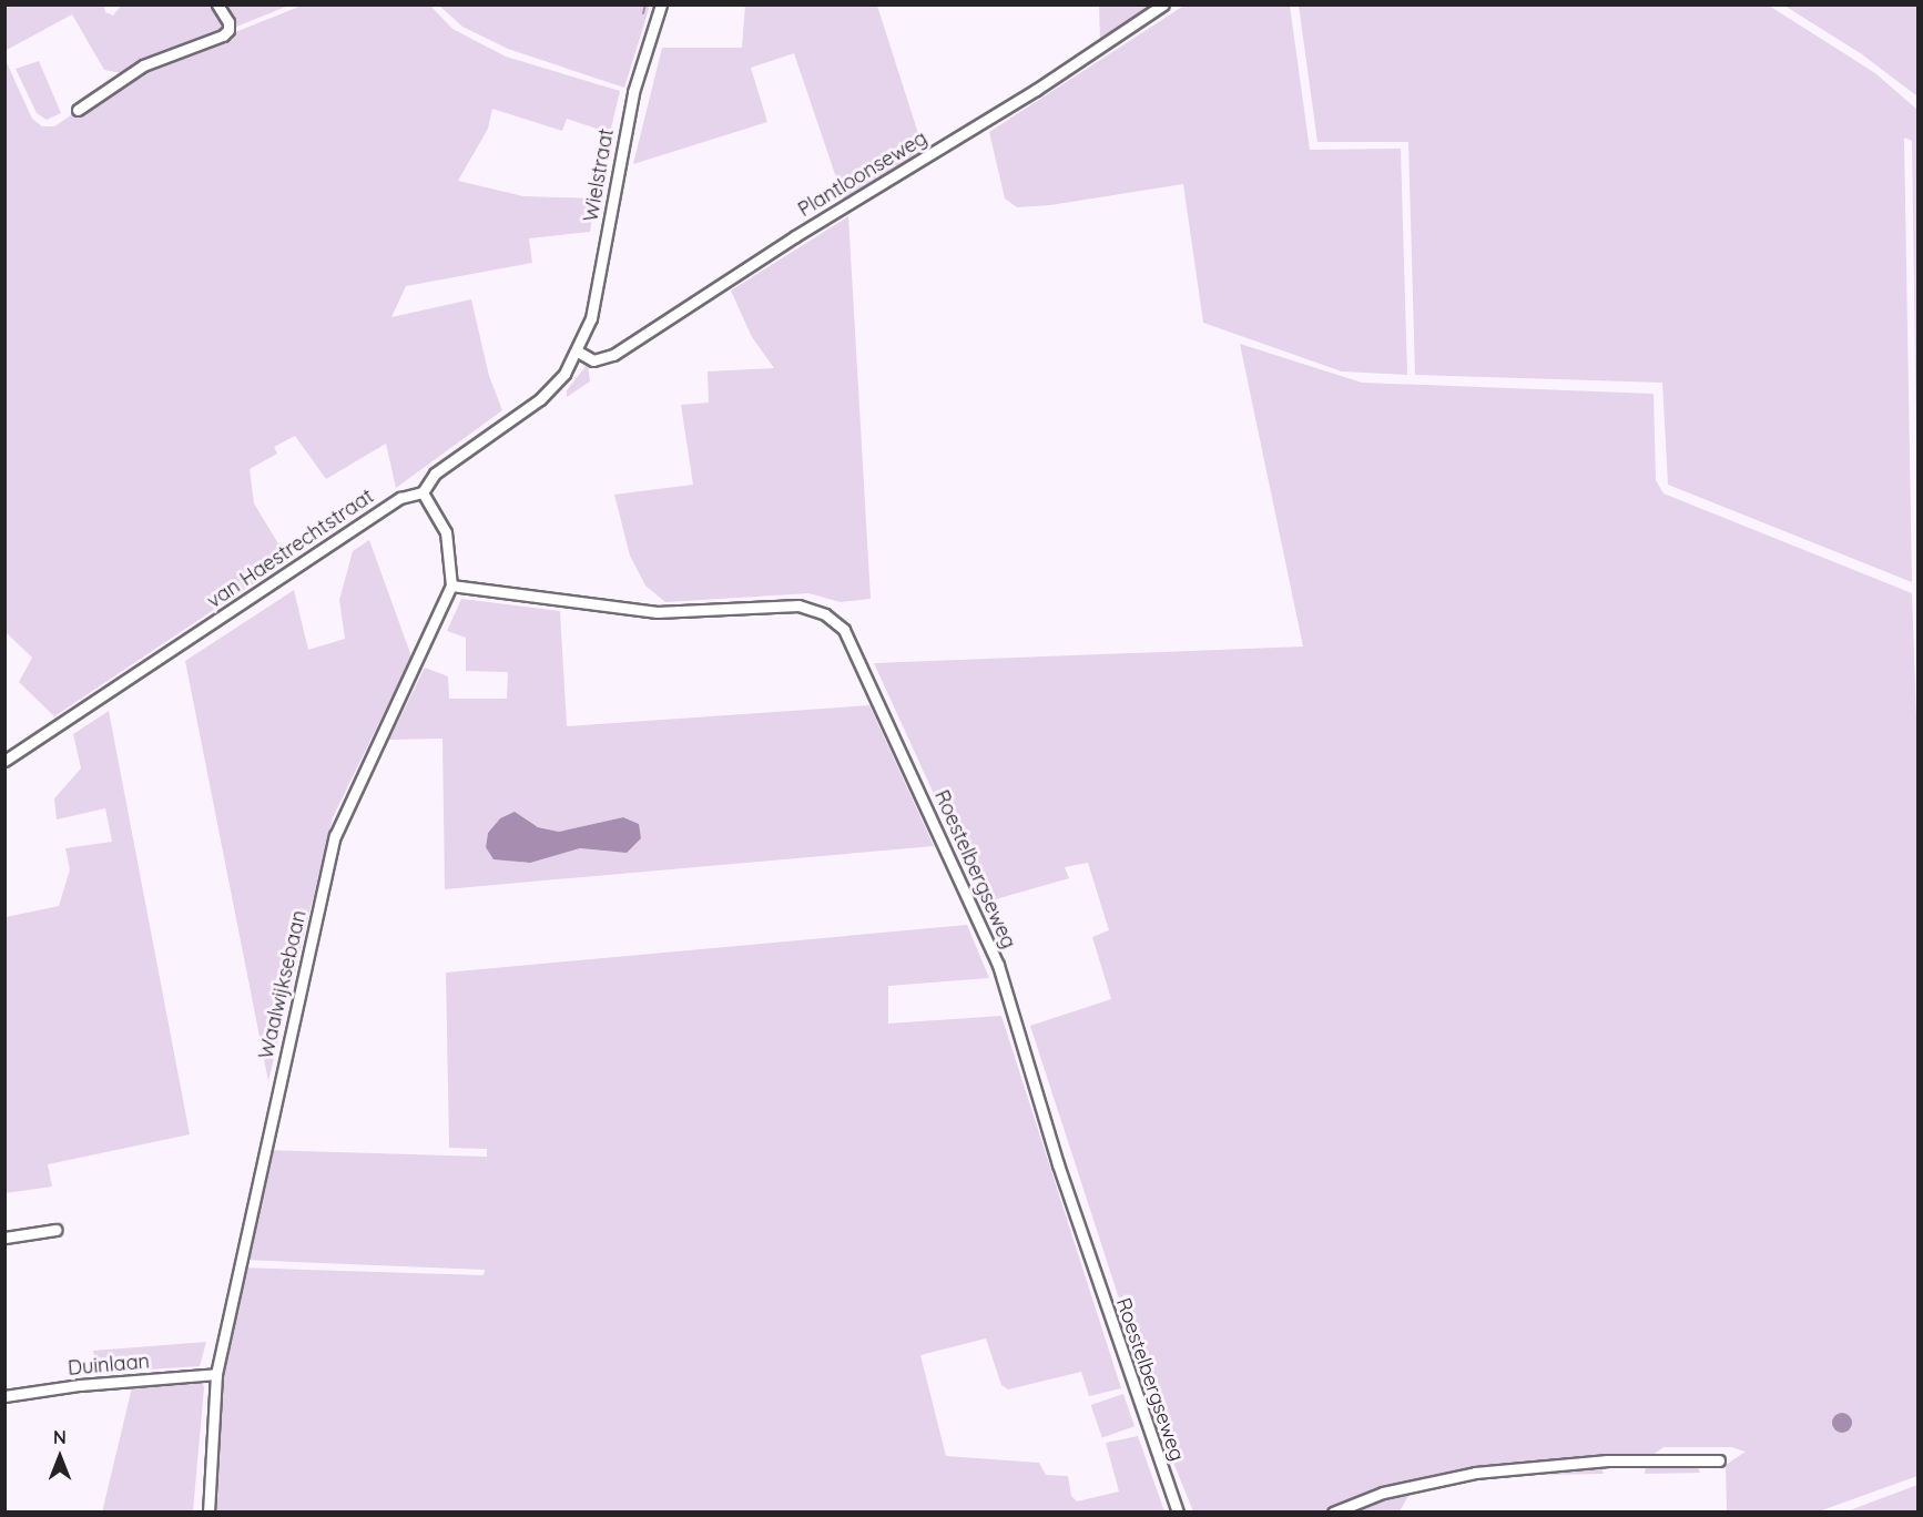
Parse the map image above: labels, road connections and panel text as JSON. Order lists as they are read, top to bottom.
{
  "streets": {
    "street": [
      "Plantloonseweg",
      "Wielstraat",
      "van Haestrechtstraat",
      "Roestelbergseweg",
      "Waalwijksebaan",
      "Duinlaan"
    ]
  },
  "crossings": [
    ["Plantloonseweg", "Wielstraat"],
    ["Plantloonseweg", "van Haestrechtstraat"],
    ["Wielstraat", "van Haestrechtstraat"],
    ["Roestelbergseweg", "Waalwijksebaan"],
    ["Waalwijksebaan", "Duinlaan"]
  ],
  "north": "top"
}
